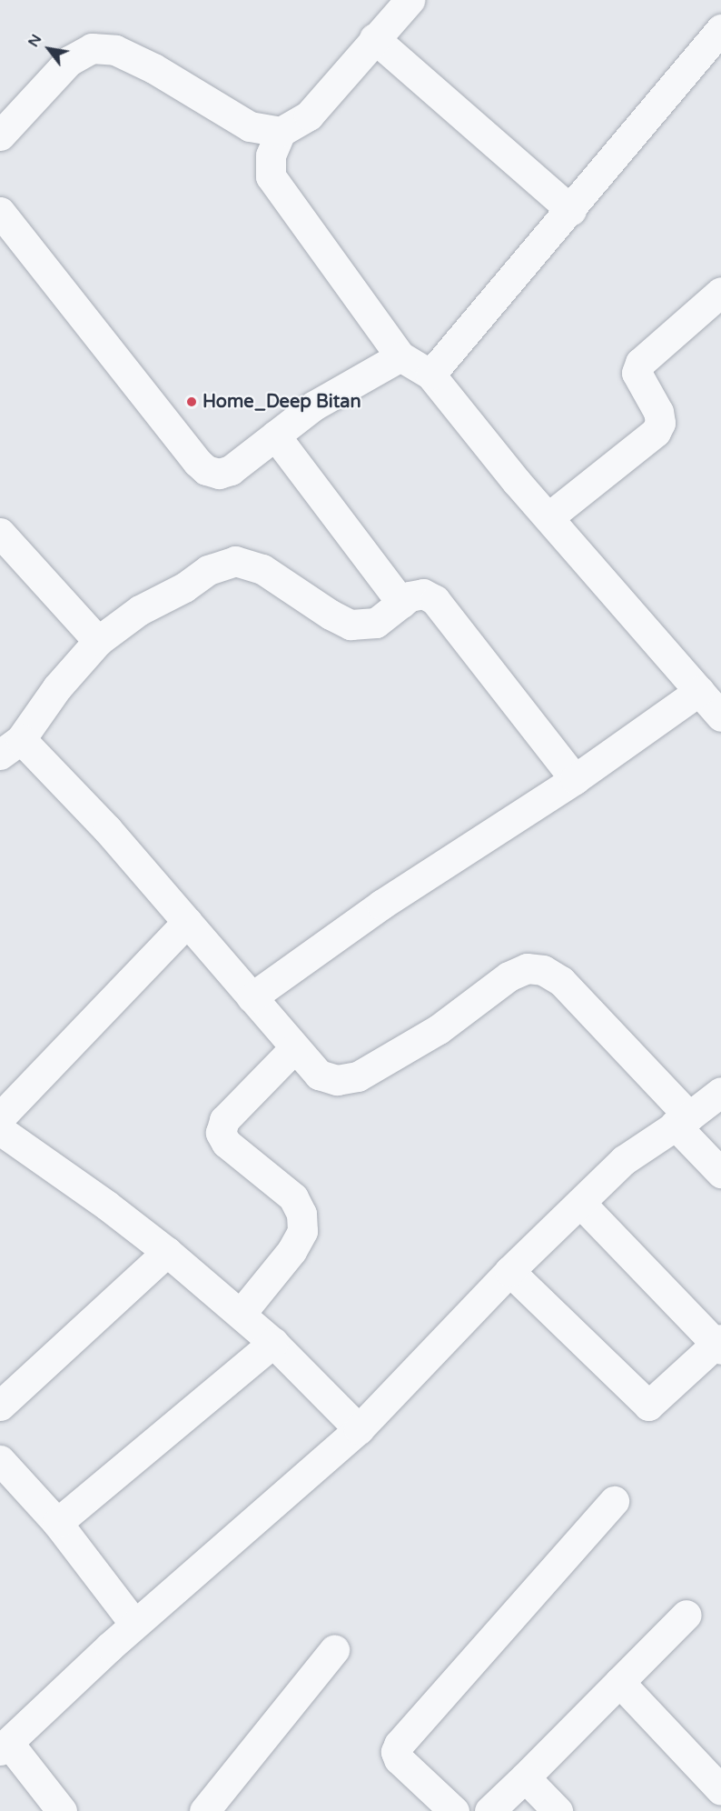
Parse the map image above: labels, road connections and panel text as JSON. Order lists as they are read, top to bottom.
{
  "places": ["Home_Deep Bitan"],
  "north": "top left"
}
